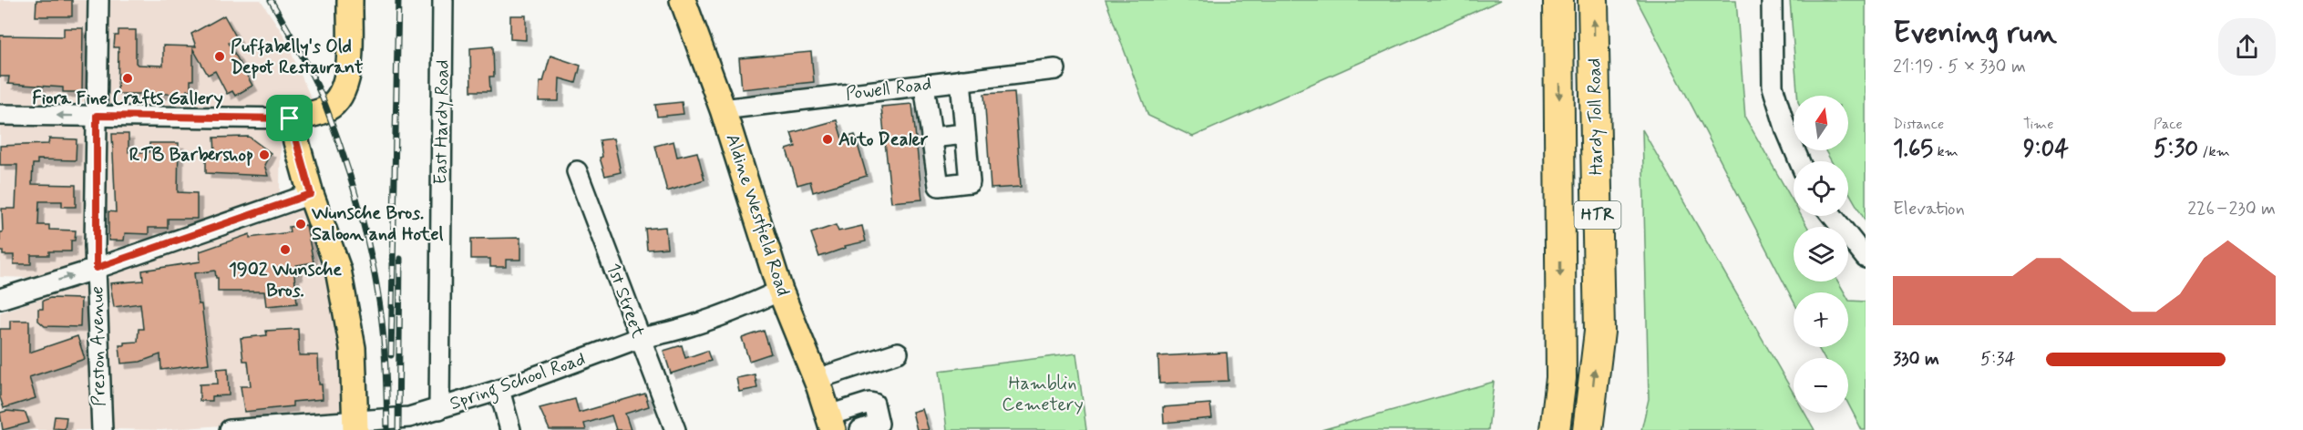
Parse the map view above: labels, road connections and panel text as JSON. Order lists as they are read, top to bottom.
{
  "streets": {
    "highway": ["Hardy Toll Road", "HTR"],
    "main road": ["Aldine Westfield Road"],
    "street": [
      "Powell Road",
      "East Hardy Road",
      "1st Street",
      "Preston Avenue",
      "Spring School Road"
    ]
  },
  "crossings": [
    ["Powell Road", "Aldine Westfield Road"],
    ["East Hardy Road", "Spring School Road"],
    ["Aldine Westfield Road", "Spring School Road"],
    ["1st Street", "Spring School Road"]
  ],
  "parks": ["Hamblin Cemetery"],
  "places": [
    "Puffabelly's Old Depot Restaurant",
    "Fiora Fine Crafts Gallery",
    "Auto Dealer",
    "RTB Barbershop",
    "Wunsche Bros. Saloon and Hotel",
    "1902 Wunsche Bros."
  ],
  "north": "top",
  "page": {
    "heading": ["Evening run", "21:19 · 5 × 330 m"],
    "stats": [
      ["Distance", "1.65 km"],
      ["Time", "9:04"],
      ["Pace", "5:30 /km"]
    ],
    "map_buttons": ["+", "−"],
    "chart": ["Elevation", "226–230 m"],
    "list": [
      {
        "name": "330 m",
        "note": "5:34"
      }
    ]
  }
}
